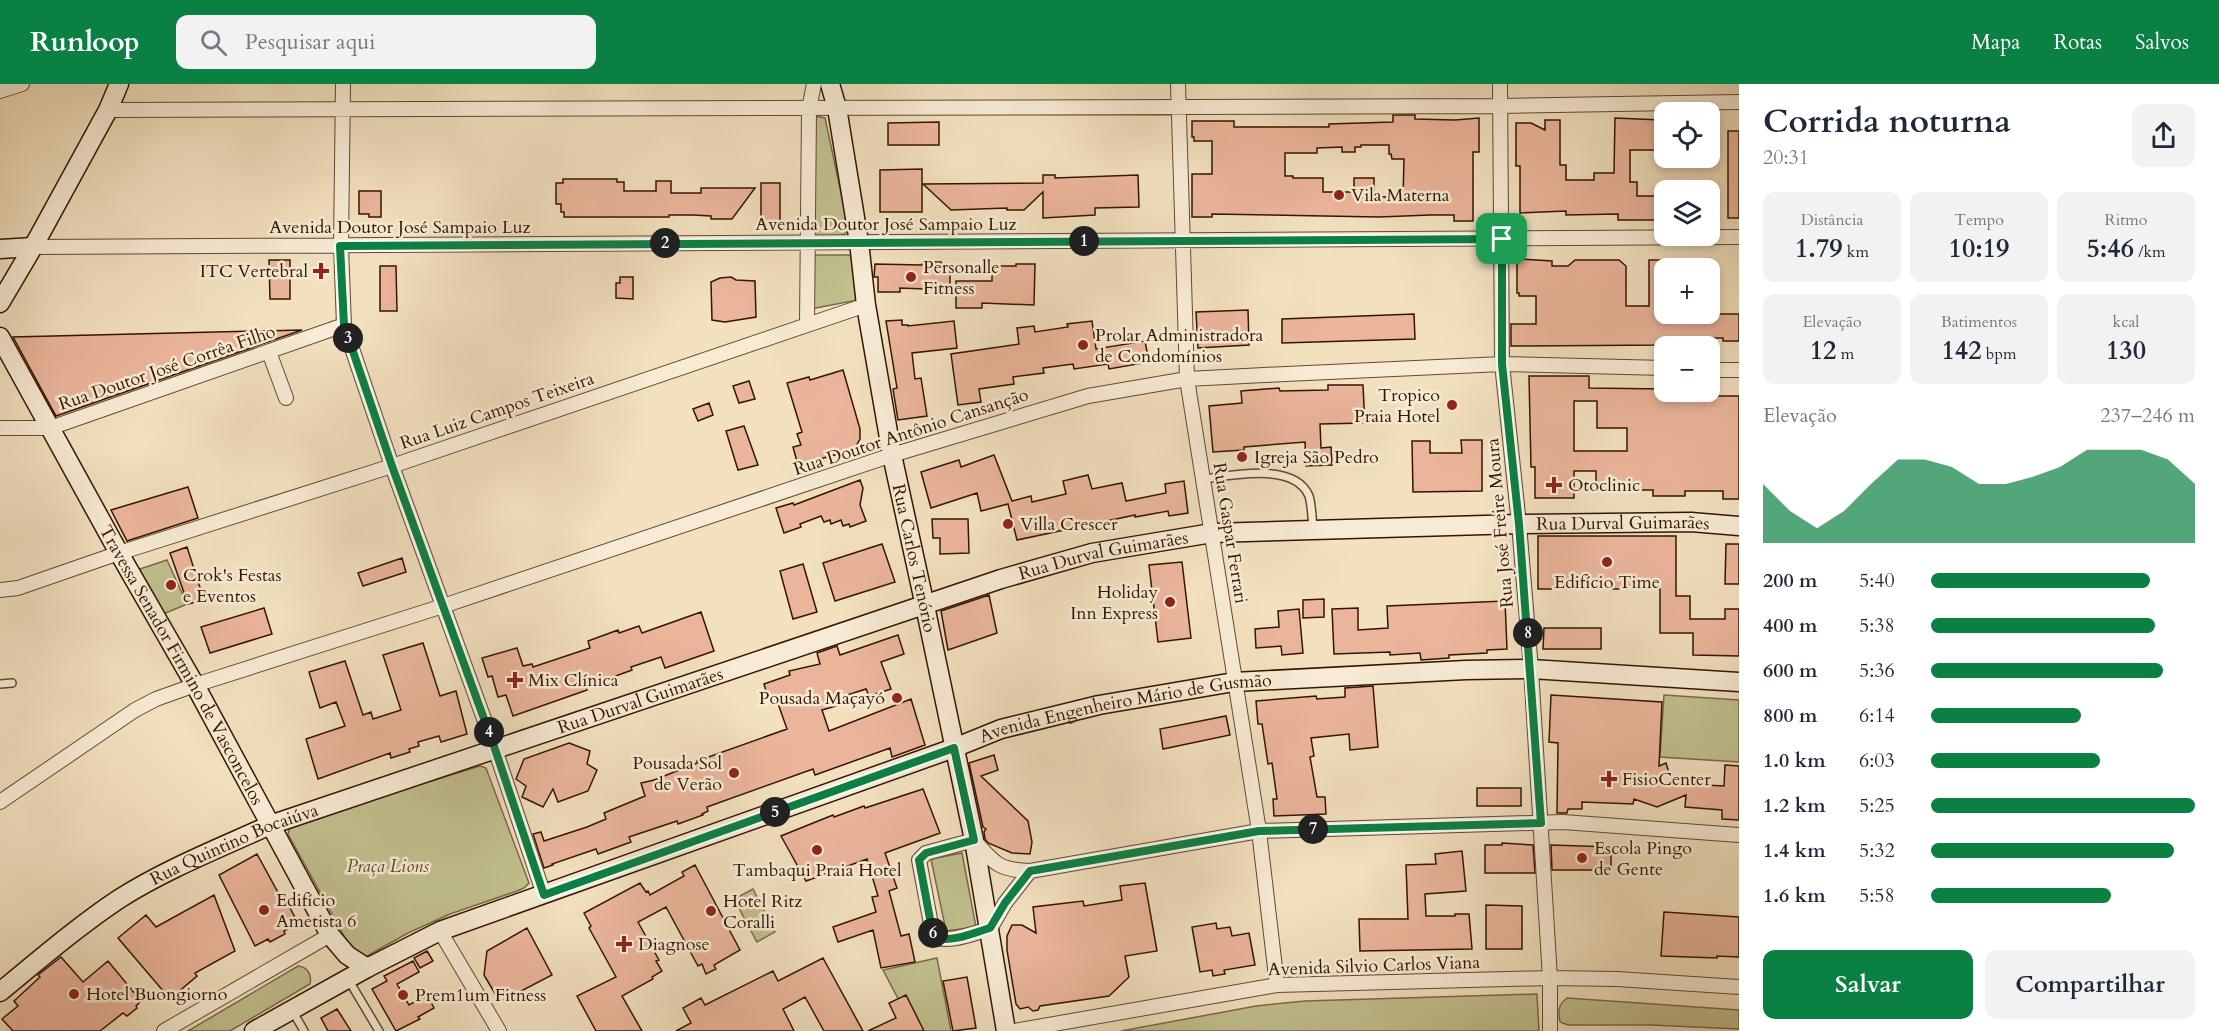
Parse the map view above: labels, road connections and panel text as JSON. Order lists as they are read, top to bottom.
{
  "streets": {
    "street": [
      "Avenida Doutor José Sampaio Luz",
      "Rua Doutor José Corrêa Filho",
      "Rua Luiz Campos Teixeira",
      "Rua Doutor Antônio Cansanção",
      "Rua José Freire Moura",
      "Rua Durval Guimarães",
      "Rua Gaspar Ferrari",
      "Rua Carlos Tenório",
      "Travessa Senador Firmino de Vasconcelos",
      "Avenida Engenheiro Mário de Gusmão",
      "Rua Quintino Bocaiúva",
      "Avenida Silvio Carlos Viana"
    ]
  },
  "crossings": [
    ["Avenida Doutor José Sampaio Luz", "Rua José Freire Moura"],
    ["Avenida Doutor José Sampaio Luz", "Rua Gaspar Ferrari"],
    ["Avenida Doutor José Sampaio Luz", "Rua Carlos Tenório"],
    ["Rua Doutor José Corrêa Filho", "Travessa Senador Firmino de Vasconcelos"],
    ["Rua Luiz Campos Teixeira", "Rua Carlos Tenório"],
    ["Rua Luiz Campos Teixeira", "Travessa Senador Firmino de Vasconcelos"],
    ["Rua Doutor Antônio Cansanção", "Rua José Freire Moura"],
    ["Rua Doutor Antônio Cansanção", "Rua Gaspar Ferrari"],
    ["Rua Doutor Antônio Cansanção", "Rua Carlos Tenório"],
    ["Rua Doutor Antônio Cansanção", "Travessa Senador Firmino de Vasconcelos"],
    ["Rua José Freire Moura", "Rua Durval Guimarães"],
    ["Rua José Freire Moura", "Avenida Engenheiro Mário de Gusmão"],
    ["Rua José Freire Moura", "Avenida Silvio Carlos Viana"],
    ["Rua Durval Guimarães", "Rua Gaspar Ferrari"],
    ["Rua Durval Guimarães", "Rua Carlos Tenório"],
    ["Rua Durval Guimarães", "Rua Quintino Bocaiúva"],
    ["Rua Gaspar Ferrari", "Avenida Engenheiro Mário de Gusmão"],
    ["Rua Gaspar Ferrari", "Avenida Silvio Carlos Viana"],
    ["Rua Carlos Tenório", "Avenida Engenheiro Mário de Gusmão"],
    ["Travessa Senador Firmino de Vasconcelos", "Avenida Engenheiro Mário de Gusmão"],
    ["Travessa Senador Firmino de Vasconcelos", "Rua Quintino Bocaiúva"]
  ],
  "parks": ["Praça Lions"],
  "places": {
    "other": [
      "Vila Materna",
      "Personalle Fitness",
      "Prolar Administradora de Condomínios",
      "Tropico Praia Hotel",
      "Igreja São Pedro",
      "Villa Crescer",
      "Edifício Time",
      "Crok's Festas e Eventos",
      "Holiday Inn Express",
      "Pousada Maçayó",
      "Pousada Sol de Verão",
      "Tambaqui Praia Hotel",
      "Escola Pingo de Gente",
      "Edifício Ametista 6",
      "Hotel Ritz Coralli",
      "Hotel Buongiorno",
      "Prem1um Fitness"
    ],
    "health": [
      "ITC Vertebral",
      "Otoclinic",
      "Mix Clínica",
      "FisioCenter",
      "Diagnose"
    ]
  },
  "page": {
    "header": "Runloop",
    "search": "Pesquisar aqui",
    "nav": ["Mapa", "Rotas", "Salvos"],
    "heading": ["Corrida noturna", "20:31"],
    "map_buttons": ["+", "−"],
    "stats": [
      ["Distância", "1.79 km"],
      ["Tempo", "10:19"],
      ["Ritmo", "5:46 /km"],
      ["Elevação", "12 m"],
      ["Batimentos", "142 bpm"],
      ["kcal", "130"]
    ],
    "pins": [
      "1",
      "2",
      "3",
      "8",
      "4",
      "5",
      "7",
      "6"
    ],
    "chart": ["Elevação", "237–246 m"],
    "list": [
      {
        "name": "200 m",
        "note": "5:40"
      },
      {
        "name": "400 m",
        "note": "5:38"
      },
      {
        "name": "600 m",
        "note": "5:36"
      },
      {
        "name": "800 m",
        "note": "6:14"
      },
      {
        "name": "1.0 km",
        "note": "6:03"
      },
      {
        "name": "1.2 km",
        "note": "5:25"
      },
      {
        "name": "1.4 km",
        "note": "5:32"
      },
      {
        "name": "1.6 km",
        "note": "5:58"
      }
    ],
    "buttons": ["Salvar", "Compartilhar"]
  }
}
